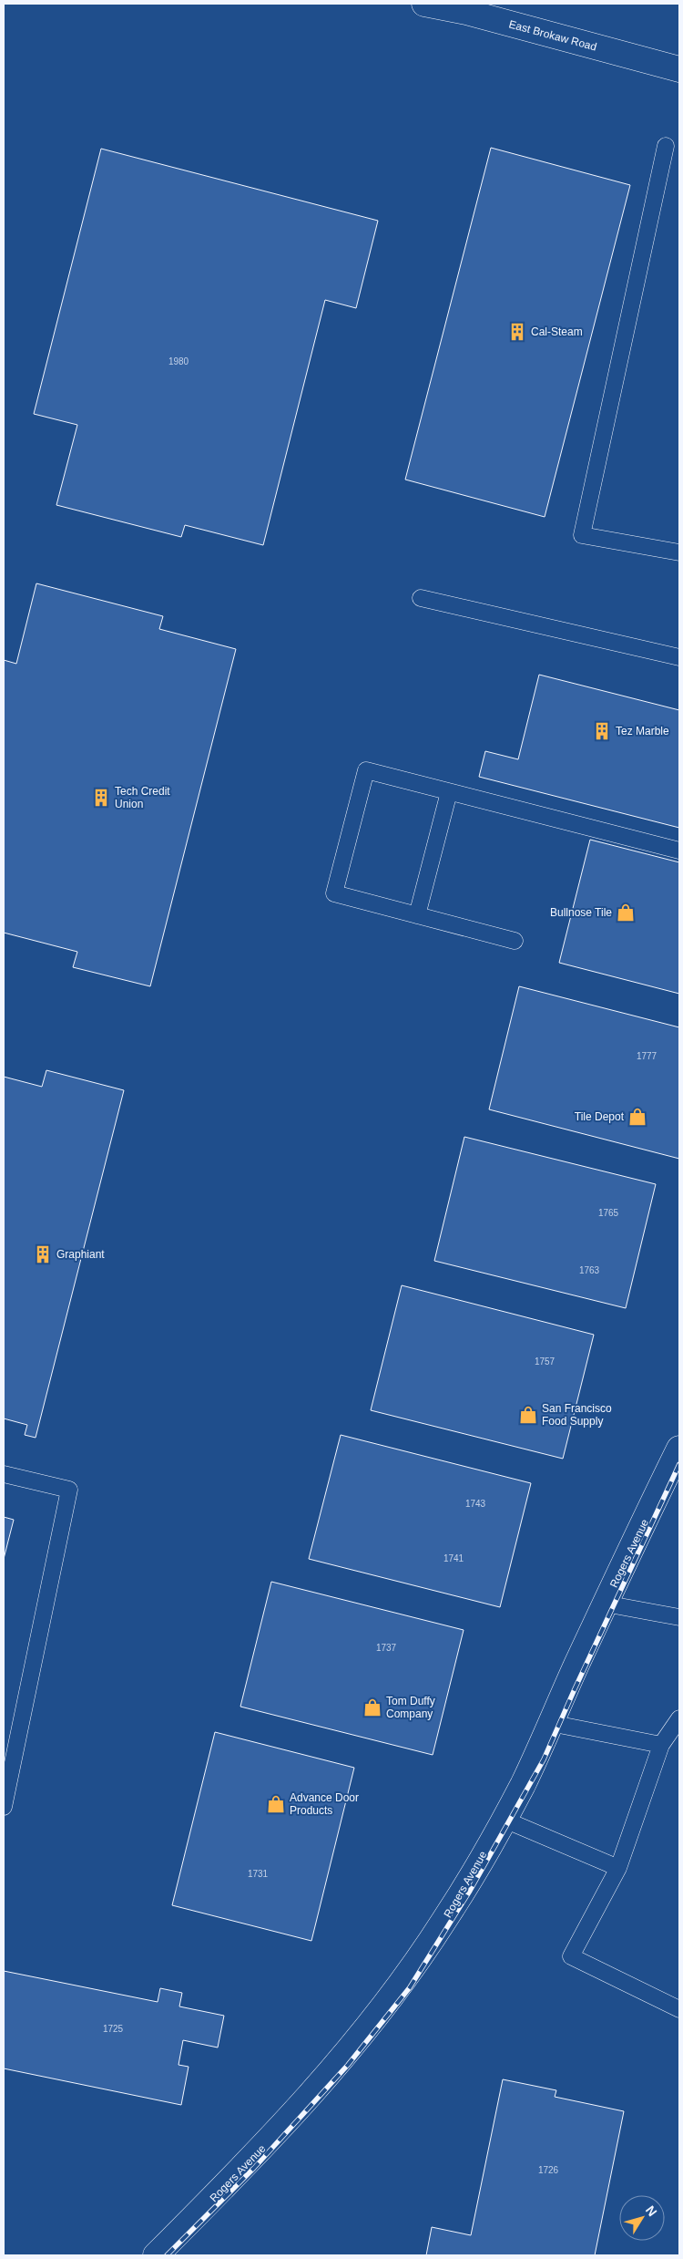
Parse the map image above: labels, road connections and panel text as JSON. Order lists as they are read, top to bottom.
{
  "streets": {
    "street": ["East Brokaw Road", "Rogers Avenue"]
  },
  "places": {
    "building": [
      "Cal-Steam",
      "Tez Marble",
      "Tech Credit Union",
      "Graphiant"
    ],
    "shop": [
      "Bullnose Tile",
      "Tile Depot",
      "San Francisco Food Supply",
      "Tom Duffy Company",
      "Advance Door Products"
    ]
  },
  "house_numbers": [
    "1980",
    "1777",
    "1765",
    "1763",
    "1757",
    "1743",
    "1741",
    "1737",
    "1731",
    "1725",
    "1726"
  ],
  "north": "top right"
}
